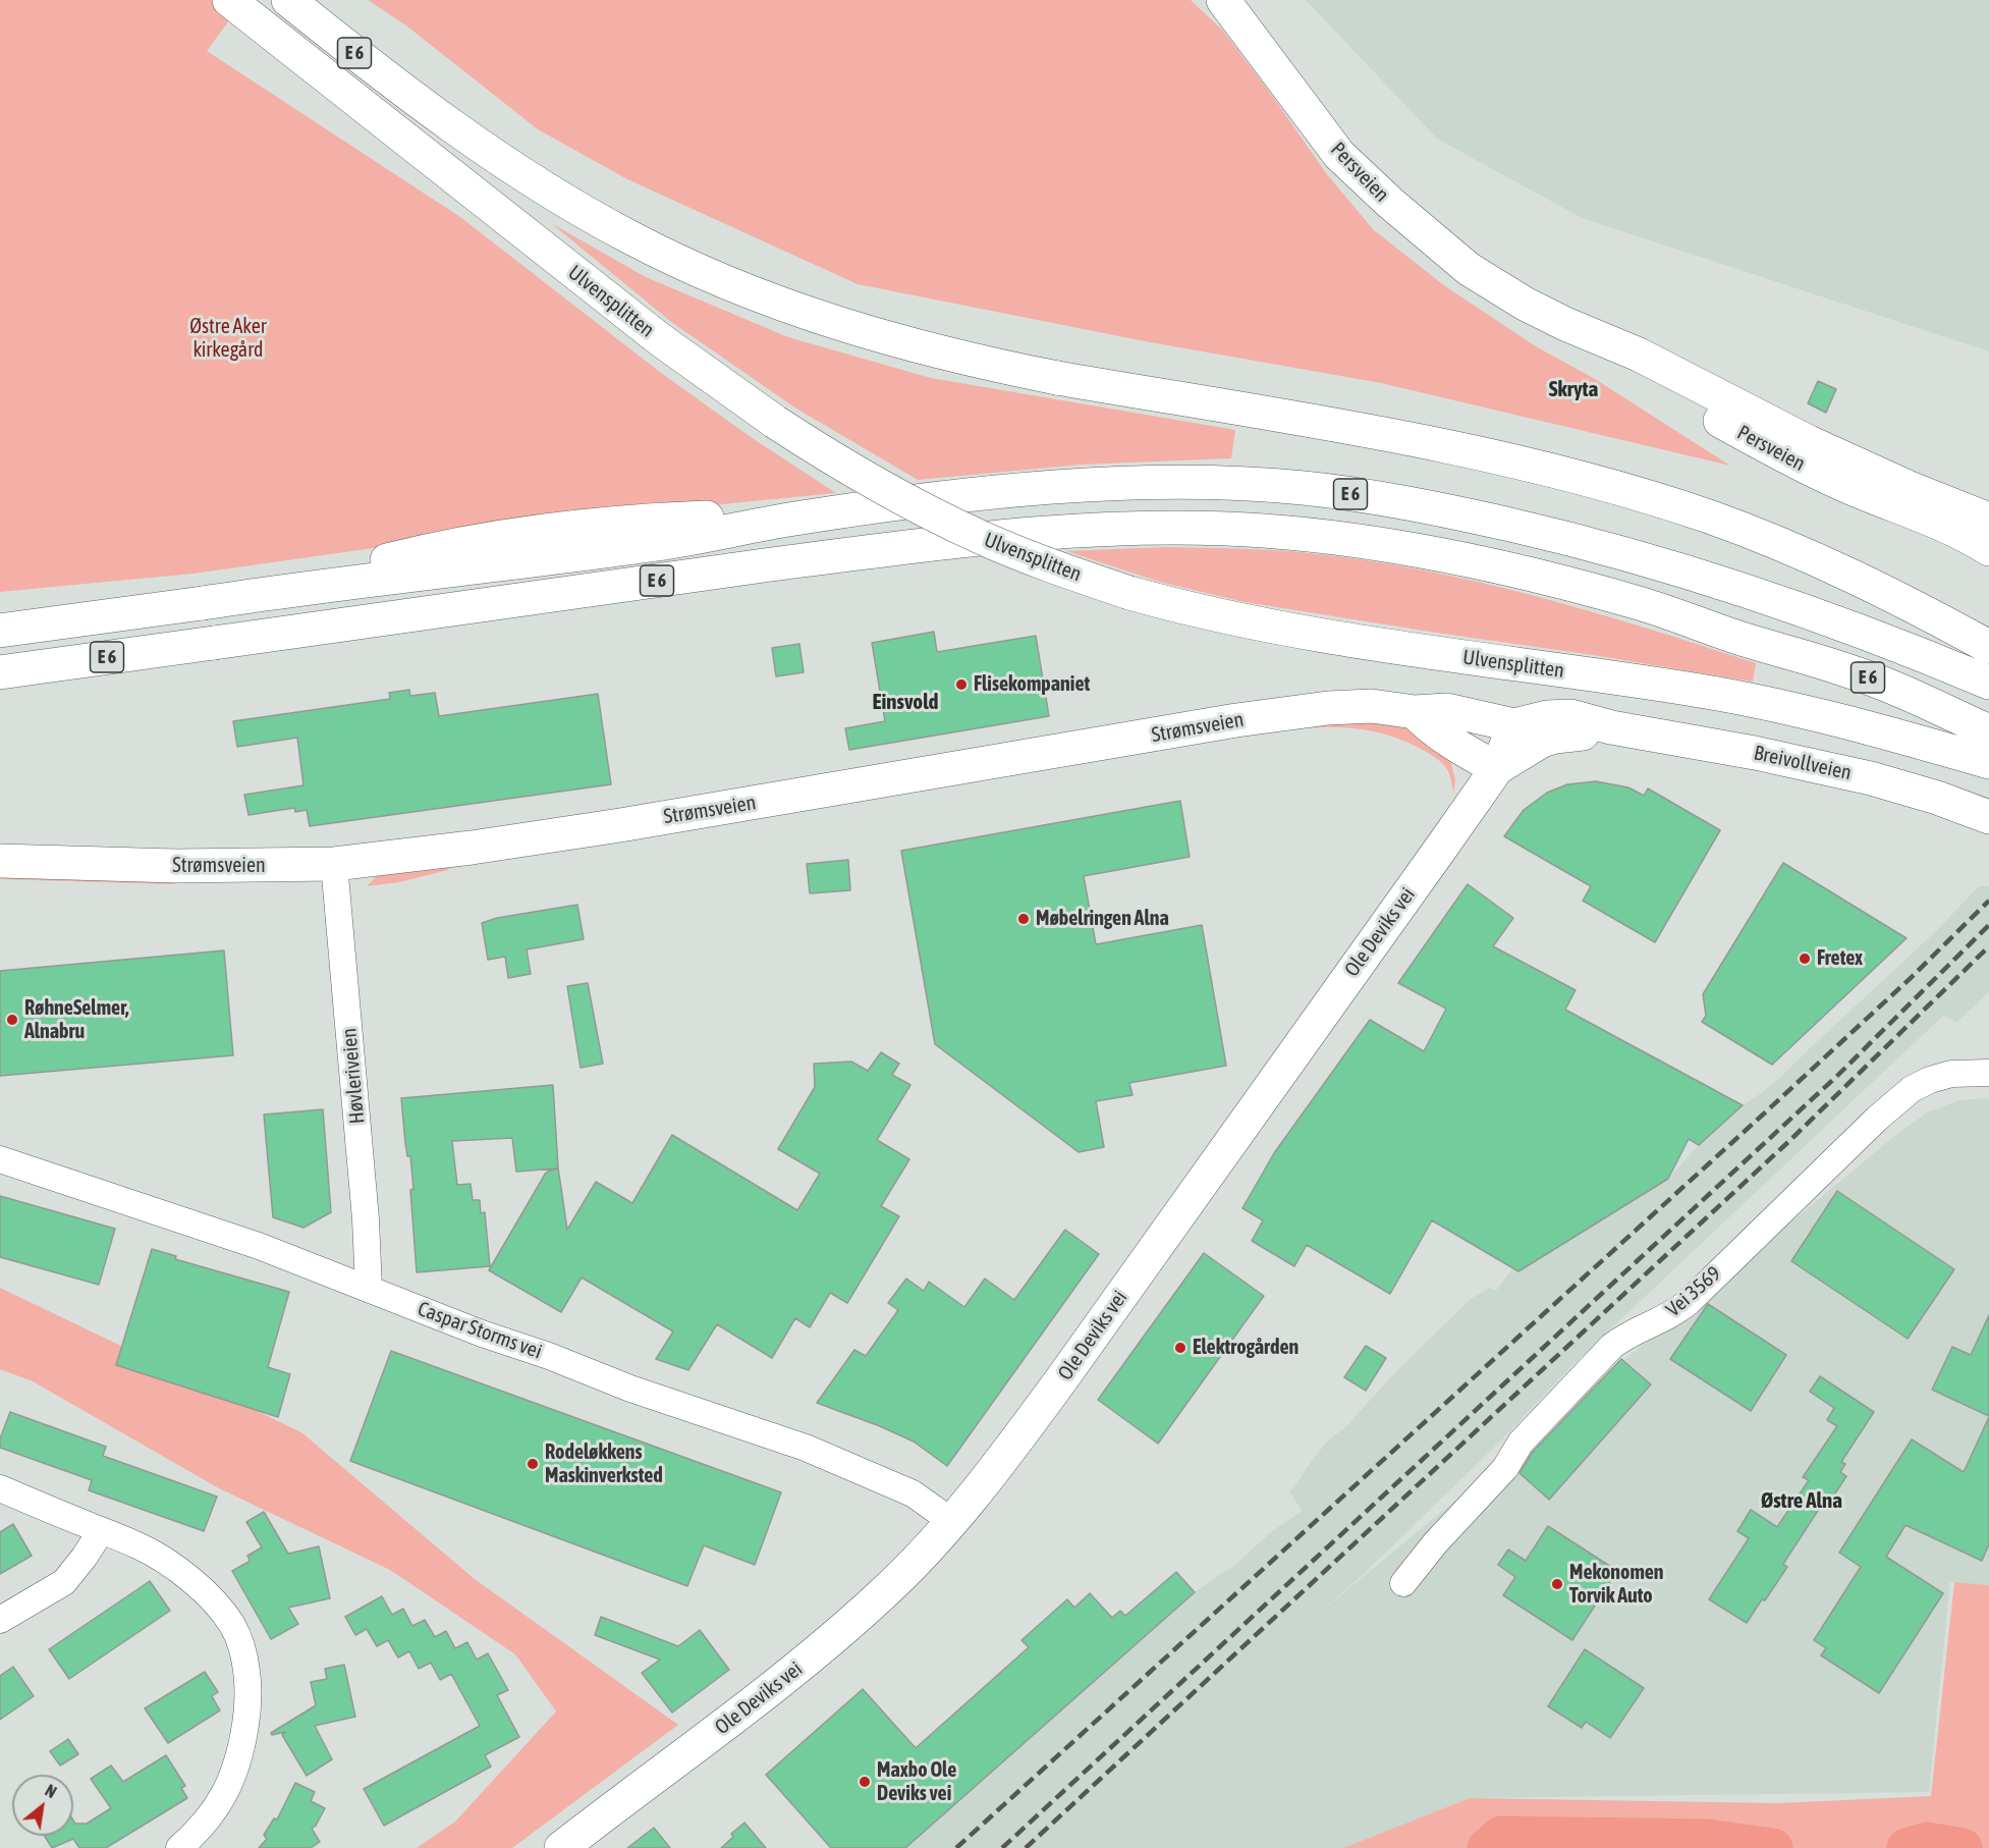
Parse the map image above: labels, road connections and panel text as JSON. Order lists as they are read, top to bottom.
{
  "streets": {
    "main road": [
      "E 6",
      "Persveien",
      "Ulvensplitten",
      "Strømsveien",
      "Breivollveien",
      "Ole Deviks vei"
    ],
    "street": ["Høvleriveien", "Vei 3569", "Caspar Storms vei"]
  },
  "crossings": [
    ["Strømsveien", "Breivollveien"],
    ["Strømsveien", "Ole Deviks vei"],
    ["Strømsveien", "Høvleriveien"],
    ["Breivollveien", "Ole Deviks vei"],
    ["Ole Deviks vei", "Caspar Storms vei"],
    ["Høvleriveien", "Caspar Storms vei"]
  ],
  "districts": ["Skryta", "Einsvold", "Østre Alna"],
  "parks": ["Østre Aker kirkegård"],
  "places": [
    "Flisekompaniet",
    "Møbelringen Alna",
    "Fretex",
    "RøhneSelmer, Alnabru",
    "Elektrogården",
    "Rodeløkkens Maskinverksted",
    "Mekonomen Torvik Auto",
    "Maxbo Ole Deviks vei"
  ],
  "north": "top right"
}
